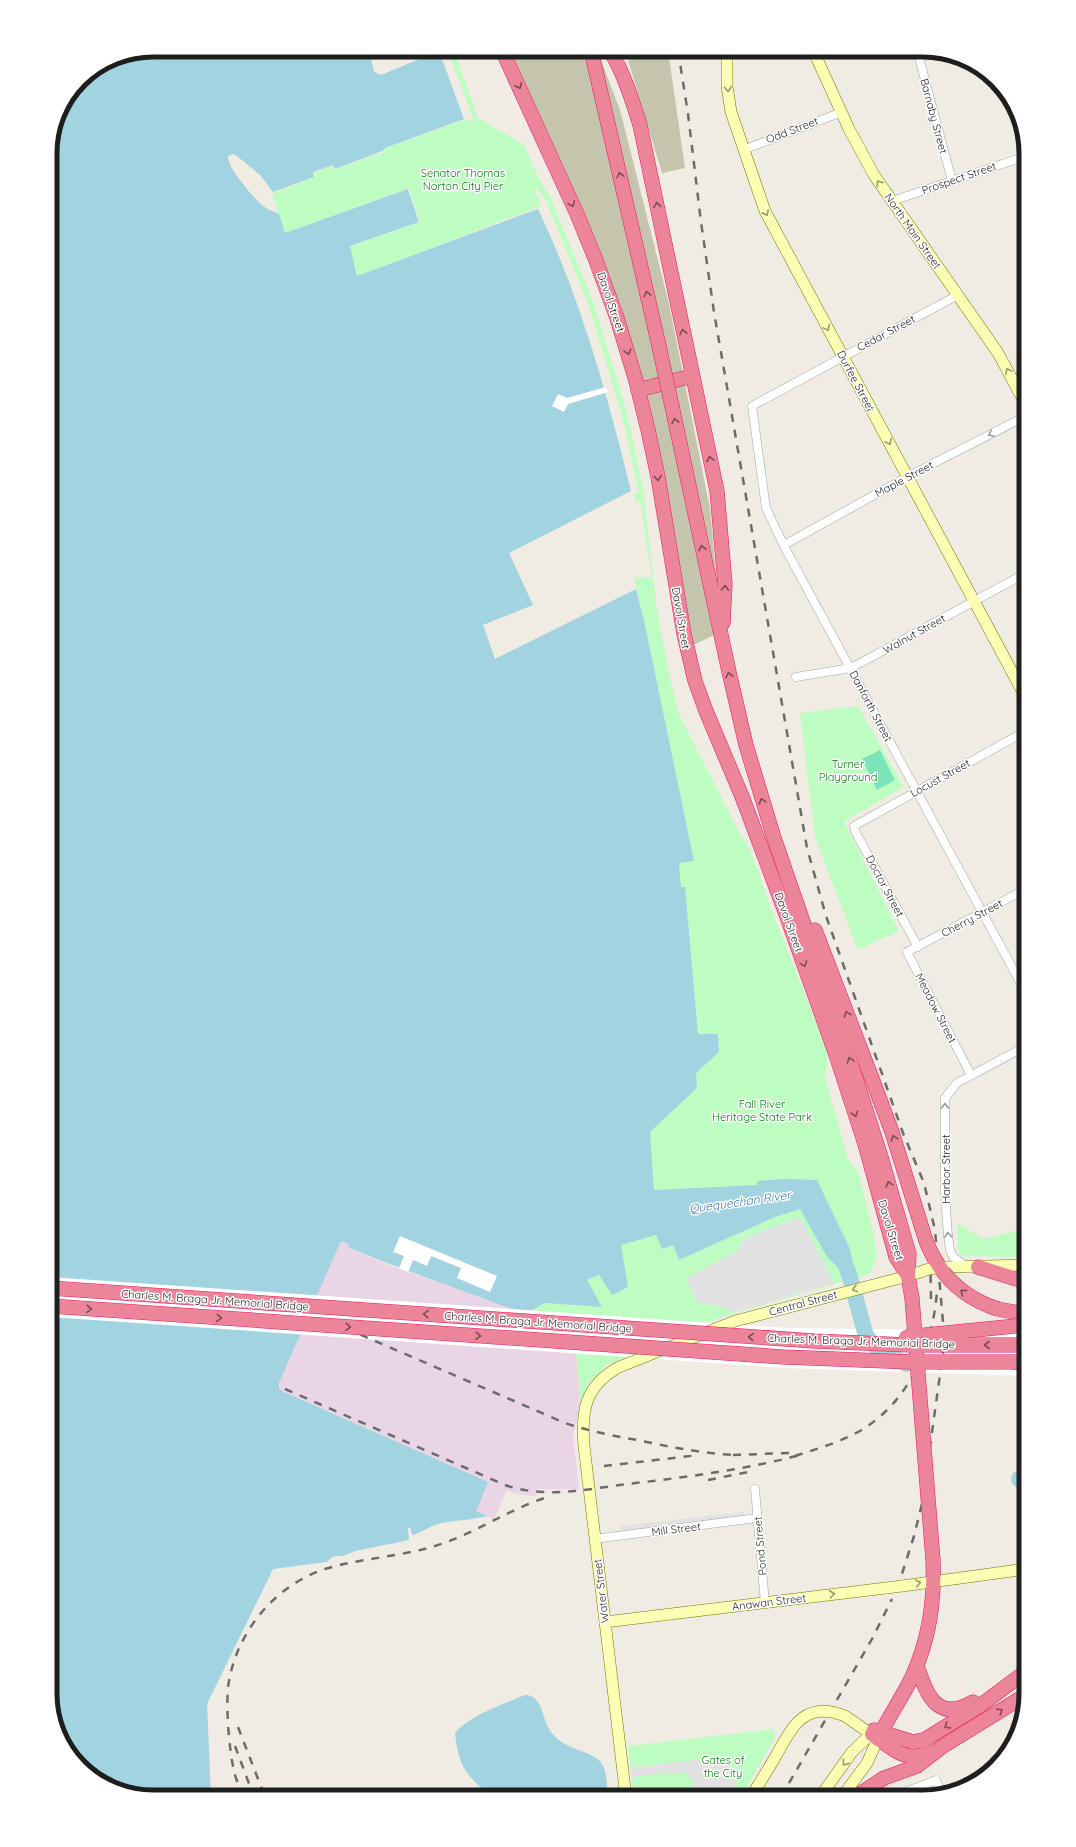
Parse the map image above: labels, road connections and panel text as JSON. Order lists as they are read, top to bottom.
{
  "streets": {
    "highway": ["Davol Street", "Charles M. Braga Jr. Memorial Bridge"],
    "main road": [
      "North Main Street",
      "Durfee Street",
      "Central Street",
      "Water Street",
      "Anawan Street"
    ],
    "street": [
      "Barnaby Street",
      "Odd Street",
      "Prospect Street",
      "Cedar Street",
      "Maple Street",
      "Walnut Street",
      "Danforth Street",
      "Locust Street",
      "Doctor Street",
      "Cherry Street",
      "Meadow Street",
      "Harbor Street",
      "Mill Street",
      "Pond Street"
    ]
  },
  "crossings": [
    ["Barnaby Street", "Prospect Street"],
    ["Odd Street", "North Main Street"],
    ["Odd Street", "Durfee Street"],
    ["Prospect Street", "North Main Street"],
    ["North Main Street", "Cedar Street"],
    ["Davol Street", "Central Street"],
    ["Cedar Street", "Durfee Street"],
    ["Cedar Street", "Danforth Street"],
    ["Durfee Street", "Maple Street"],
    ["Durfee Street", "Walnut Street"],
    ["Maple Street", "Danforth Street"],
    ["Walnut Street", "Danforth Street"],
    ["Danforth Street", "Locust Street"],
    ["Danforth Street", "Cherry Street"],
    ["Locust Street", "Doctor Street"],
    ["Doctor Street", "Cherry Street"],
    ["Doctor Street", "Meadow Street"],
    ["Cherry Street", "Meadow Street"],
    ["Meadow Street", "Harbor Street"],
    ["Harbor Street", "Central Street"],
    ["Central Street", "Water Street"],
    ["Mill Street", "Pond Street"],
    ["Mill Street", "Water Street"],
    ["Pond Street", "Anawan Street"],
    ["Water Street", "Anawan Street"]
  ],
  "one_way": [
    "North Main Street",
    "Durfee Street",
    "Maple Street",
    "Harbor Street",
    "Central Street",
    "Anawan Street"
  ],
  "water": ["Quequechan River"],
  "parks": [
    "Senator Thomas Norton City Pier",
    "Turner Playground",
    "Fall River Heritage State Park",
    "Gates of the City"
  ]
}
